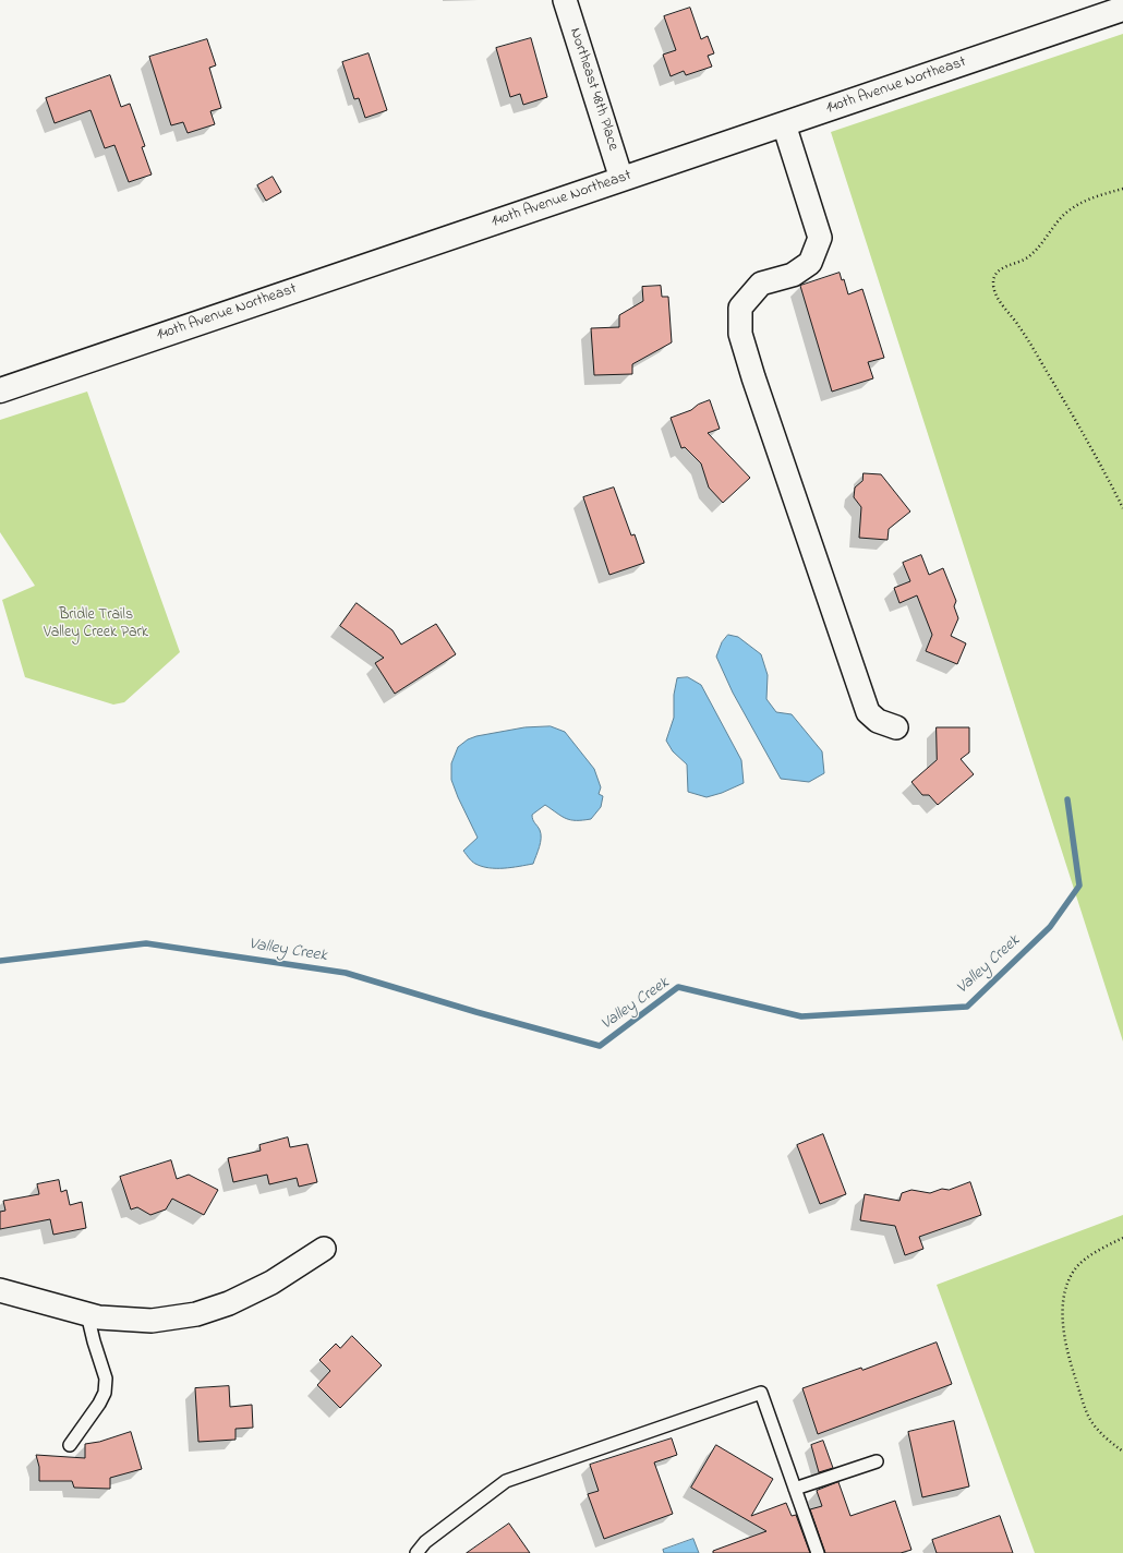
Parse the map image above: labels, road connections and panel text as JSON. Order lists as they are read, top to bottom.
{
  "streets": {
    "street": ["140th Avenue Northeast", "Northeast 48th Place"]
  },
  "crossings": [
    ["140th Avenue Northeast", "Northeast 48th Place"]
  ],
  "water": ["Valley Creek"],
  "parks": ["Bridle Trails Valley Creek Park"]
}
